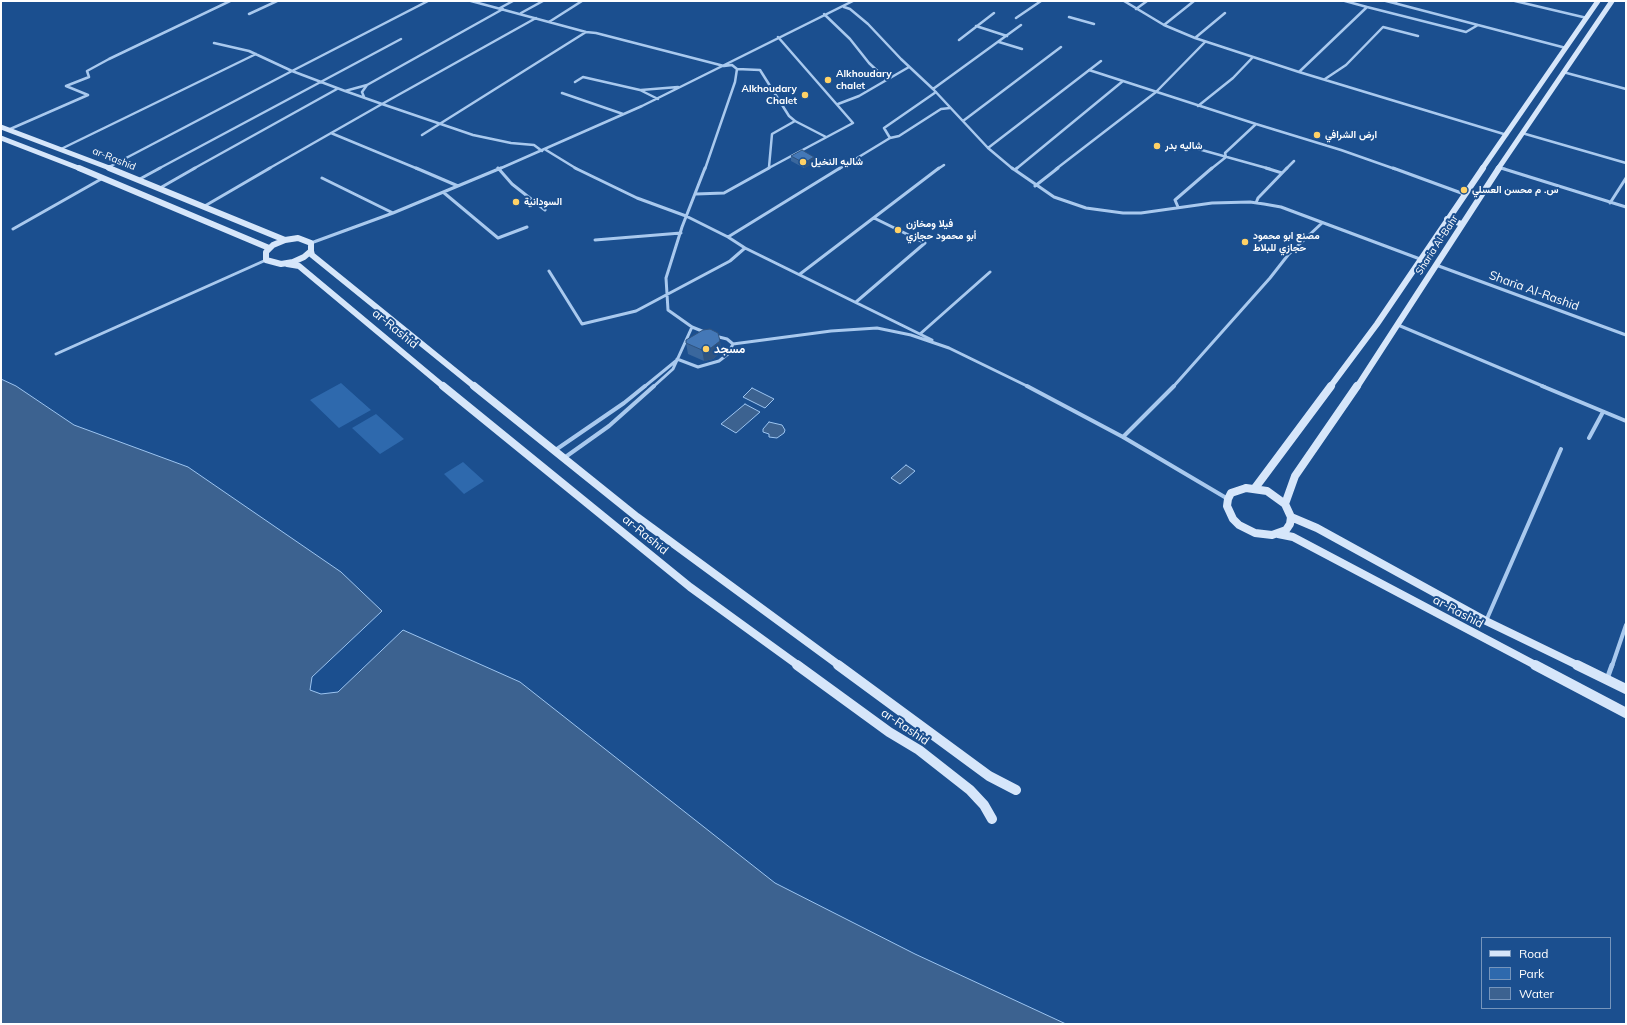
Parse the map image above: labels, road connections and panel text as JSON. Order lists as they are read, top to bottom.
{
  "streets": {
    "main road": ["ar-Rashid", "Sharia Al-Bahr"],
    "street": ["Sharia Al-Rashid"]
  },
  "crossings": [
    ["ar-Rashid", "Sharia Al-Bahr"],
    ["Sharia Al-Bahr", "Sharia Al-Rashid"]
  ],
  "places": [
    "Alkhoudary chalet",
    "Alkhoudary Chalet",
    "ارض الشرافي",
    "شاليه بدر",
    "شاليه النخيل",
    "س. م محسن العسلي",
    "السودانية",
    "فيلا ومخازن أبو محمود حجازي",
    "مصنع ابو محمود حجازي للبلاط",
    "مسجد"
  ],
  "legend": ["Road", "Park", "Water"]
}
